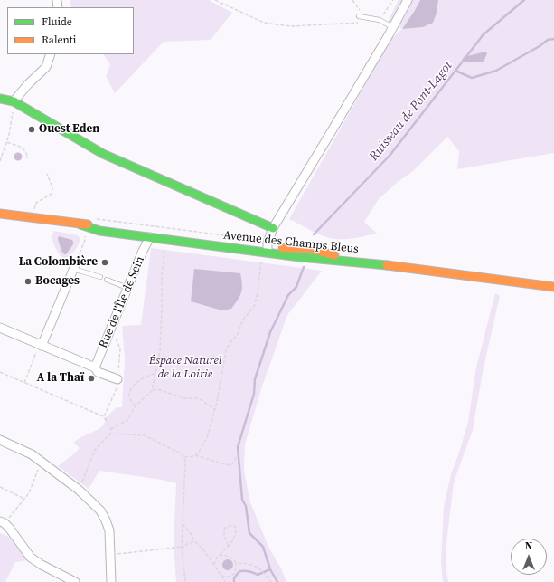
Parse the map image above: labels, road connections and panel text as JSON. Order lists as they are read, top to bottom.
{
  "streets": {
    "main road": ["Avenue des Champs Bleus"],
    "street": ["Rue de l'Île de Sein"]
  },
  "crossings": [
    ["Avenue des Champs Bleus", "Rue de l'Île de Sein"]
  ],
  "water": ["Ruisseau de Pont-Lagot"],
  "parks": ["Éspace Naturel de la Loirie"],
  "places": [
    "Ouest Eden",
    "La Colombière",
    "Bocages",
    "A la Thaï"
  ],
  "legend": ["Fluide", "Ralenti"],
  "north": "top"
}
